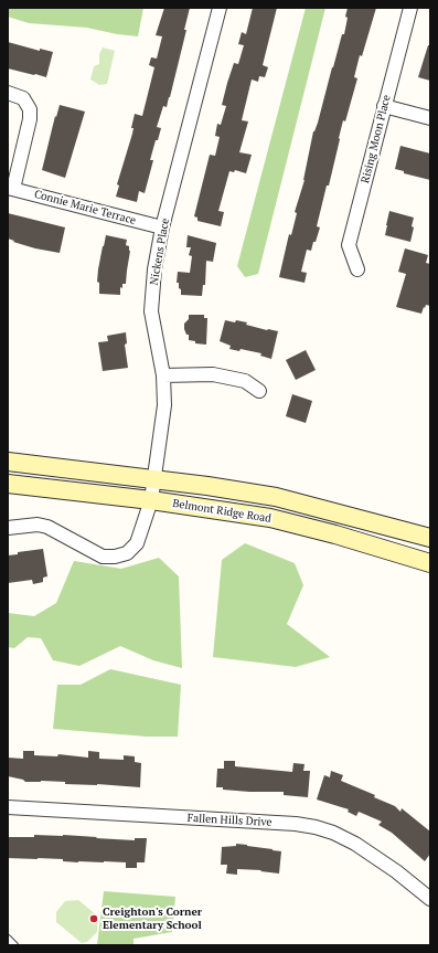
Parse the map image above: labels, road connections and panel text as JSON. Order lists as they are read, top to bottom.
{
  "streets": {
    "main road": ["Belmont Ridge Road"],
    "street": [
      "Rising Moon Place",
      "Connie Marie Terrace",
      "Nickens Place",
      "Fallen Hills Drive"
    ]
  },
  "crossings": [
    ["Connie Marie Terrace", "Nickens Place"],
    ["Nickens Place", "Belmont Ridge Road"]
  ],
  "places": ["Creighton's Corner Elementary School"]
}
